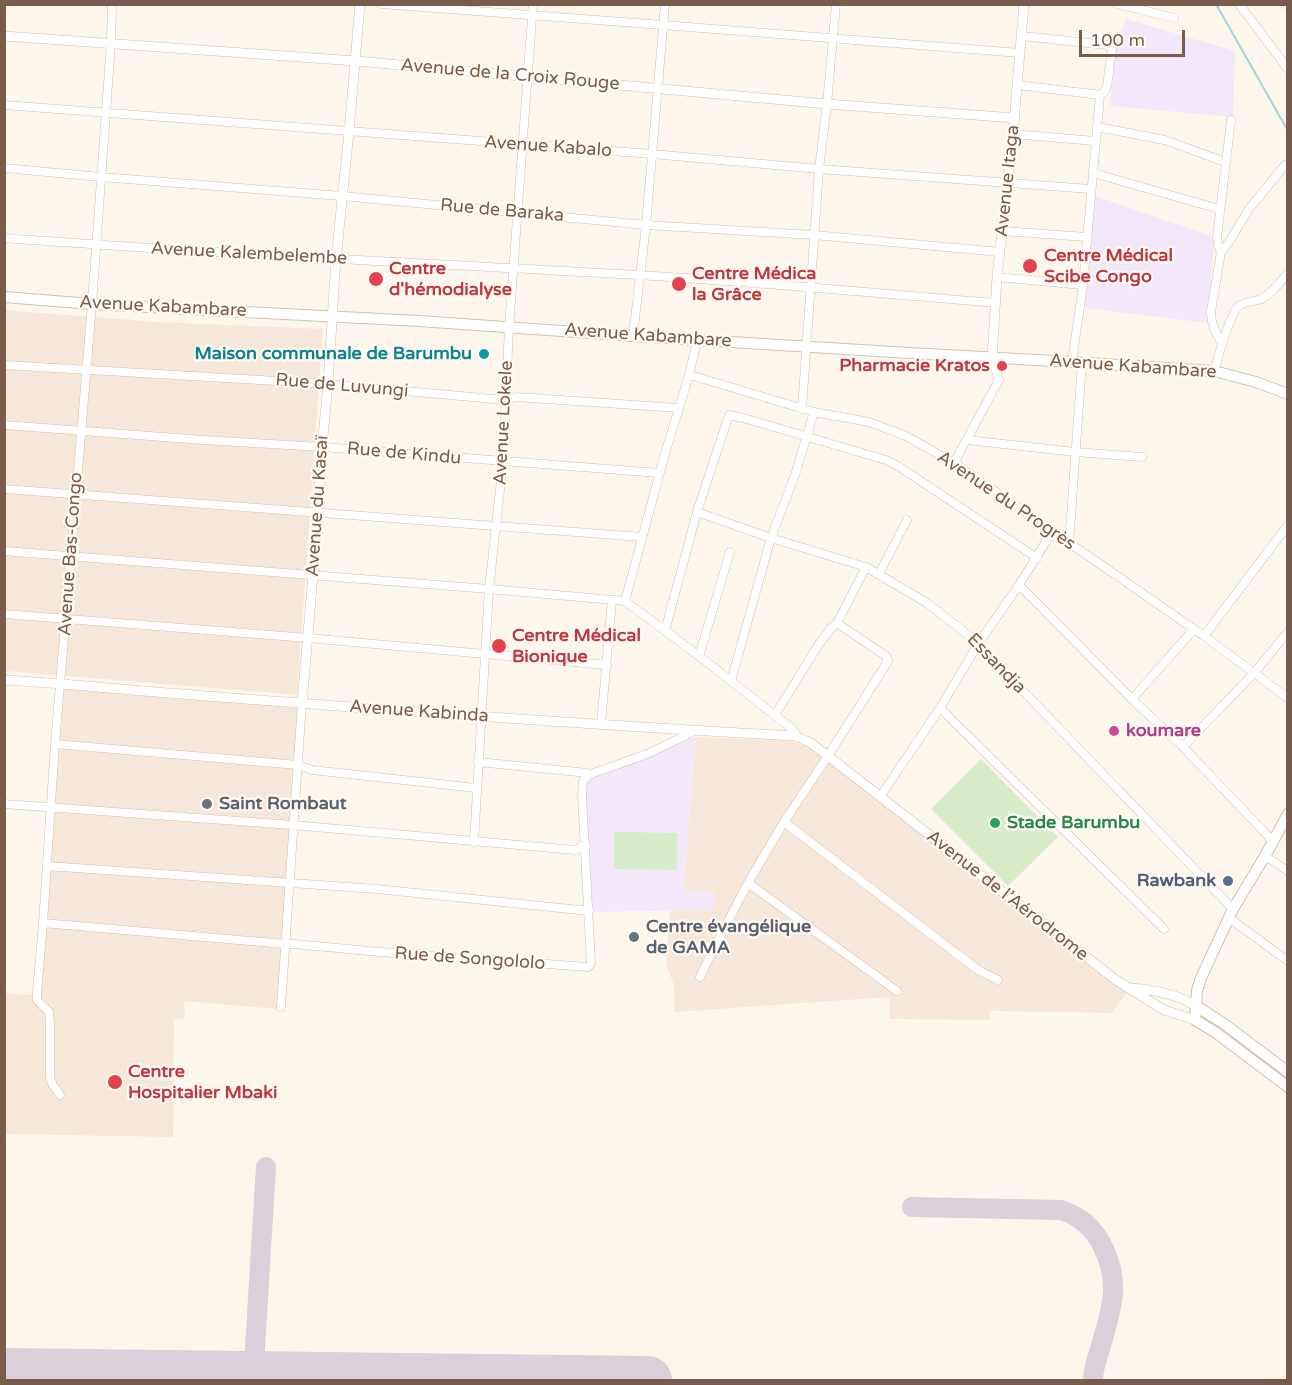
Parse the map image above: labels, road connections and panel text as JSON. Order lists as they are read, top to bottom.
{
  "streets": {
    "main road": ["Avenue Kabambare", "Avenue de l’Aérodrome"],
    "street": [
      "Avenue de la Croix Rouge",
      "Avenue Kabalo",
      "Avenue Itaga",
      "Rue de Baraka",
      "Avenue Kalembelembe",
      "Rue de Luvungi",
      "Avenue Lokele",
      "Rue de Kindu",
      "Avenue du Progrès",
      "Avenue du Kasaï",
      "Avenue Bas-Congo",
      "Essandja",
      "Avenue Kabinda",
      "Rue de Songololo"
    ]
  },
  "crossings": [
    ["Avenue de la Croix Rouge", "Avenue Itaga"],
    ["Avenue de la Croix Rouge", "Avenue Lokele"],
    ["Avenue de la Croix Rouge", "Avenue du Kasaï"],
    ["Avenue de la Croix Rouge", "Avenue Bas-Congo"],
    ["Avenue Kabalo", "Avenue Itaga"],
    ["Avenue Kabalo", "Avenue Lokele"],
    ["Avenue Kabalo", "Avenue du Kasaï"],
    ["Avenue Kabalo", "Avenue Bas-Congo"],
    ["Avenue Itaga", "Rue de Baraka"],
    ["Avenue Itaga", "Avenue Kalembelembe"],
    ["Avenue Itaga", "Avenue Kabambare"],
    ["Rue de Baraka", "Avenue Lokele"],
    ["Rue de Baraka", "Avenue du Kasaï"],
    ["Rue de Baraka", "Avenue Bas-Congo"],
    ["Avenue Kalembelembe", "Avenue Lokele"],
    ["Avenue Kalembelembe", "Avenue du Kasaï"],
    ["Avenue Kalembelembe", "Avenue Bas-Congo"],
    ["Avenue Kabambare", "Avenue Lokele"],
    ["Avenue Kabambare", "Avenue du Kasaï"],
    ["Avenue Kabambare", "Avenue Bas-Congo"],
    ["Rue de Luvungi", "Avenue Lokele"],
    ["Rue de Luvungi", "Avenue du Kasaï"],
    ["Rue de Luvungi", "Avenue Bas-Congo"],
    ["Avenue Lokele", "Rue de Kindu"],
    ["Avenue Lokele", "Avenue Kabinda"],
    ["Rue de Kindu", "Avenue du Kasaï"],
    ["Rue de Kindu", "Avenue Bas-Congo"],
    ["Avenue du Kasaï", "Avenue Kabinda"],
    ["Avenue du Kasaï", "Rue de Songololo"],
    ["Avenue Bas-Congo", "Avenue Kabinda"],
    ["Avenue Bas-Congo", "Rue de Songololo"],
    ["Avenue Kabinda", "Avenue de l’Aérodrome"]
  ],
  "places": [
    "Centre Médical Scibe Congo",
    "Centre d'hémodialyse",
    "Centre Médica la Grâce",
    "Maison communale de Barumbu",
    "Pharmacie Kratos",
    "Centre Médical Bionique",
    "koumare",
    "Saint Rombaut",
    "Stade Barumbu",
    "Rawbank",
    "Centre évangélique de GAMA",
    "Centre Hospitalier Mbaki"
  ],
  "scale_bar": "100 m"
}
